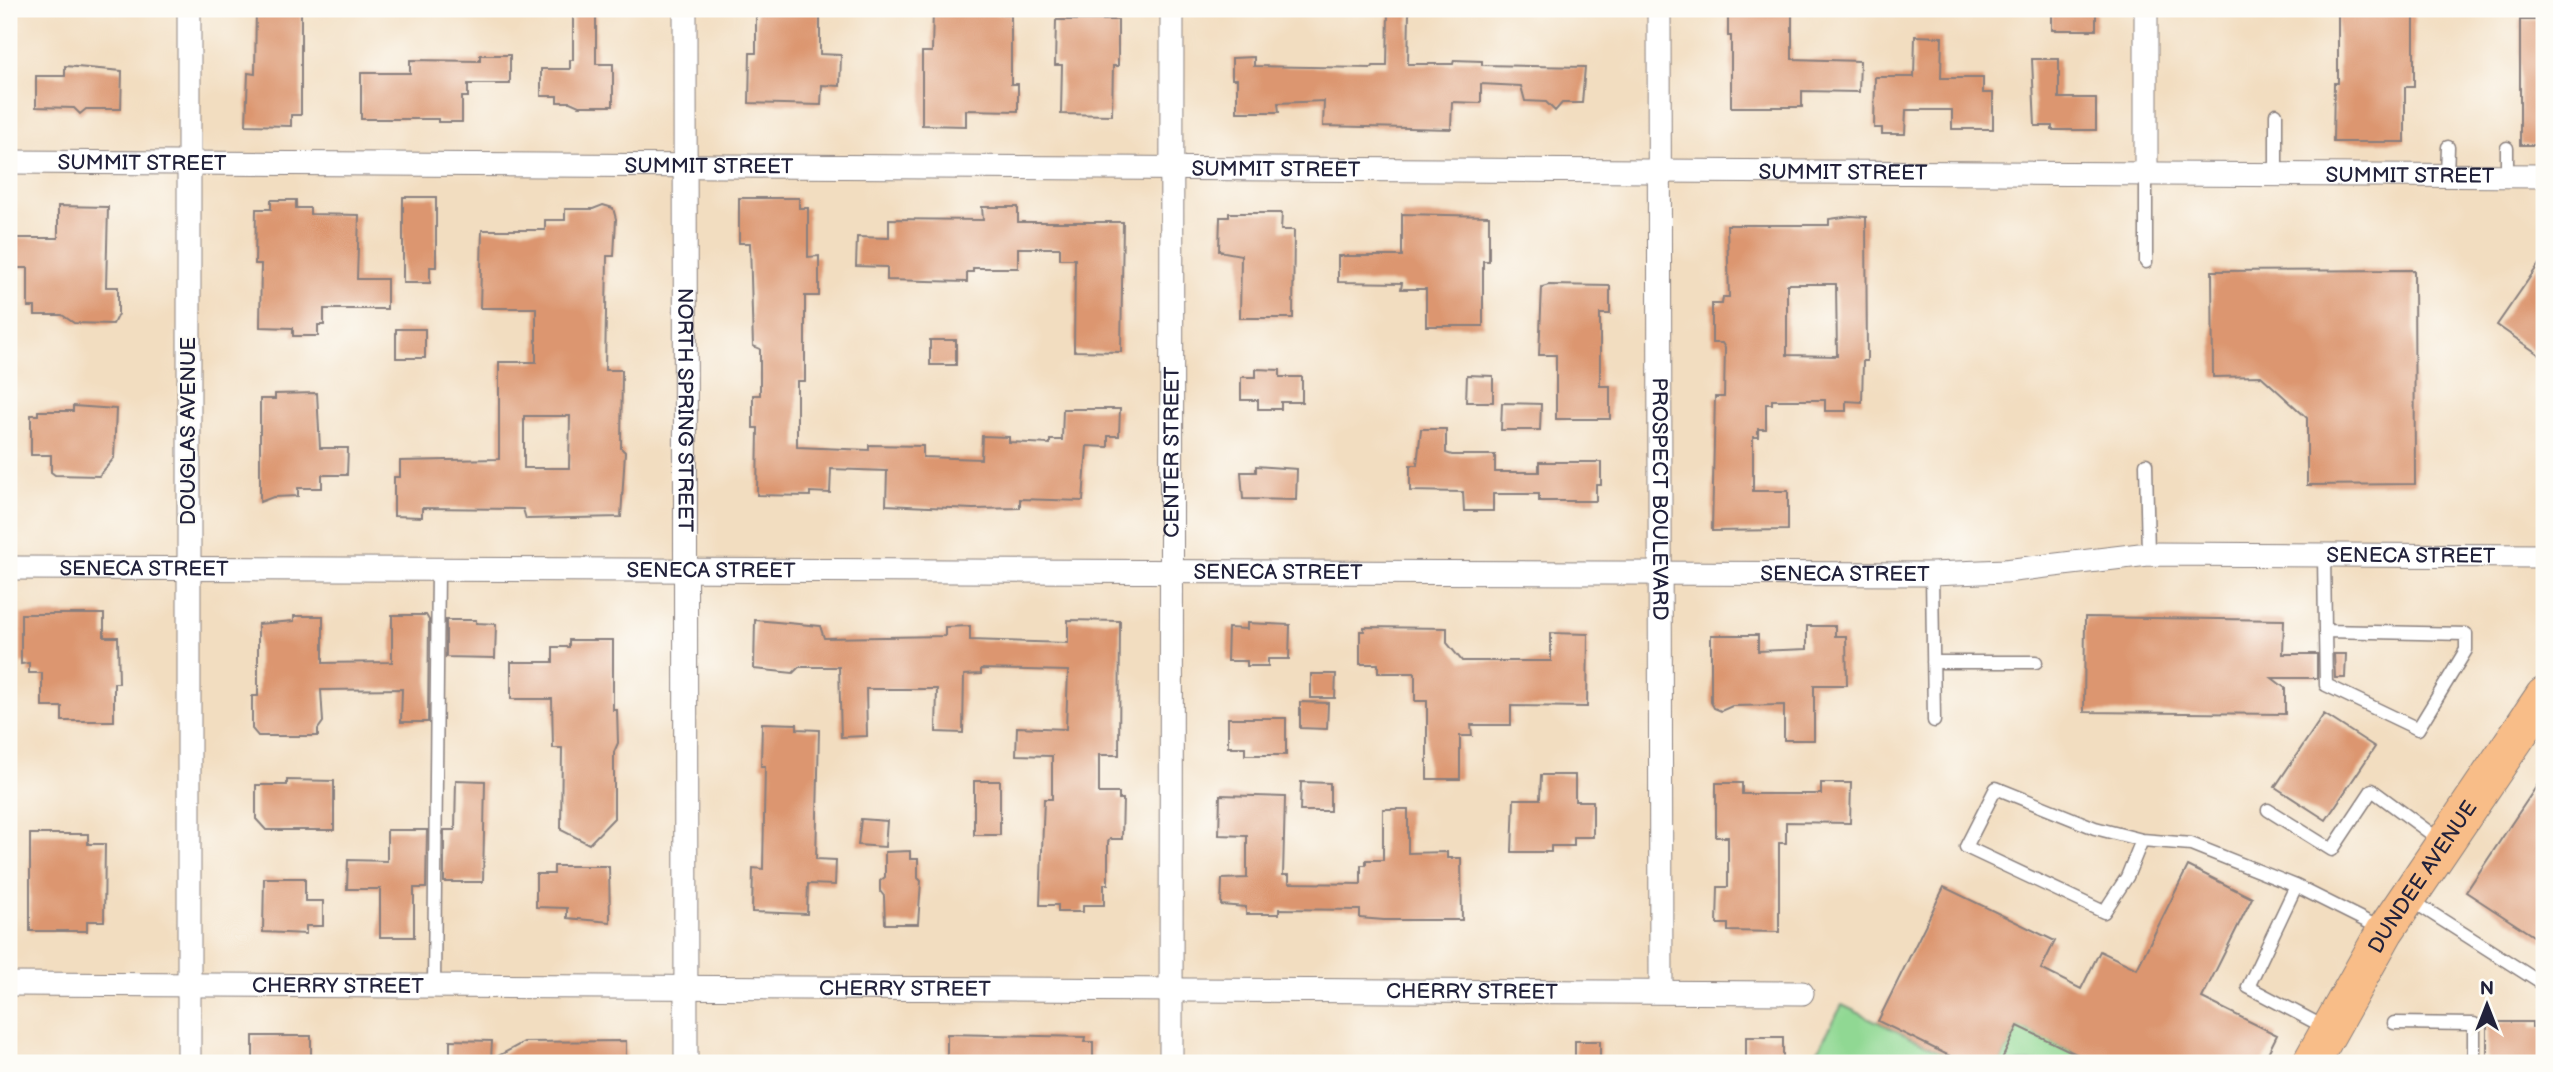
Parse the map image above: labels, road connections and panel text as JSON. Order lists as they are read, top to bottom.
{
  "streets": {
    "main road": ["DUNDEE AVENUE"],
    "street": [
      "SUMMIT STREET",
      "NORTH SPRING STREET",
      "DOUGLAS AVENUE",
      "CENTER STREET",
      "PROSPECT BOULEVARD",
      "SENECA STREET",
      "CHERRY STREET"
    ]
  },
  "crossings": [
    ["SUMMIT STREET", "NORTH SPRING STREET"],
    ["SUMMIT STREET", "DOUGLAS AVENUE"],
    ["SUMMIT STREET", "CENTER STREET"],
    ["SUMMIT STREET", "PROSPECT BOULEVARD"],
    ["NORTH SPRING STREET", "SENECA STREET"],
    ["NORTH SPRING STREET", "CHERRY STREET"],
    ["DOUGLAS AVENUE", "SENECA STREET"],
    ["DOUGLAS AVENUE", "CHERRY STREET"],
    ["CENTER STREET", "SENECA STREET"],
    ["CENTER STREET", "CHERRY STREET"],
    ["PROSPECT BOULEVARD", "SENECA STREET"],
    ["PROSPECT BOULEVARD", "CHERRY STREET"]
  ],
  "north": "top"
}
